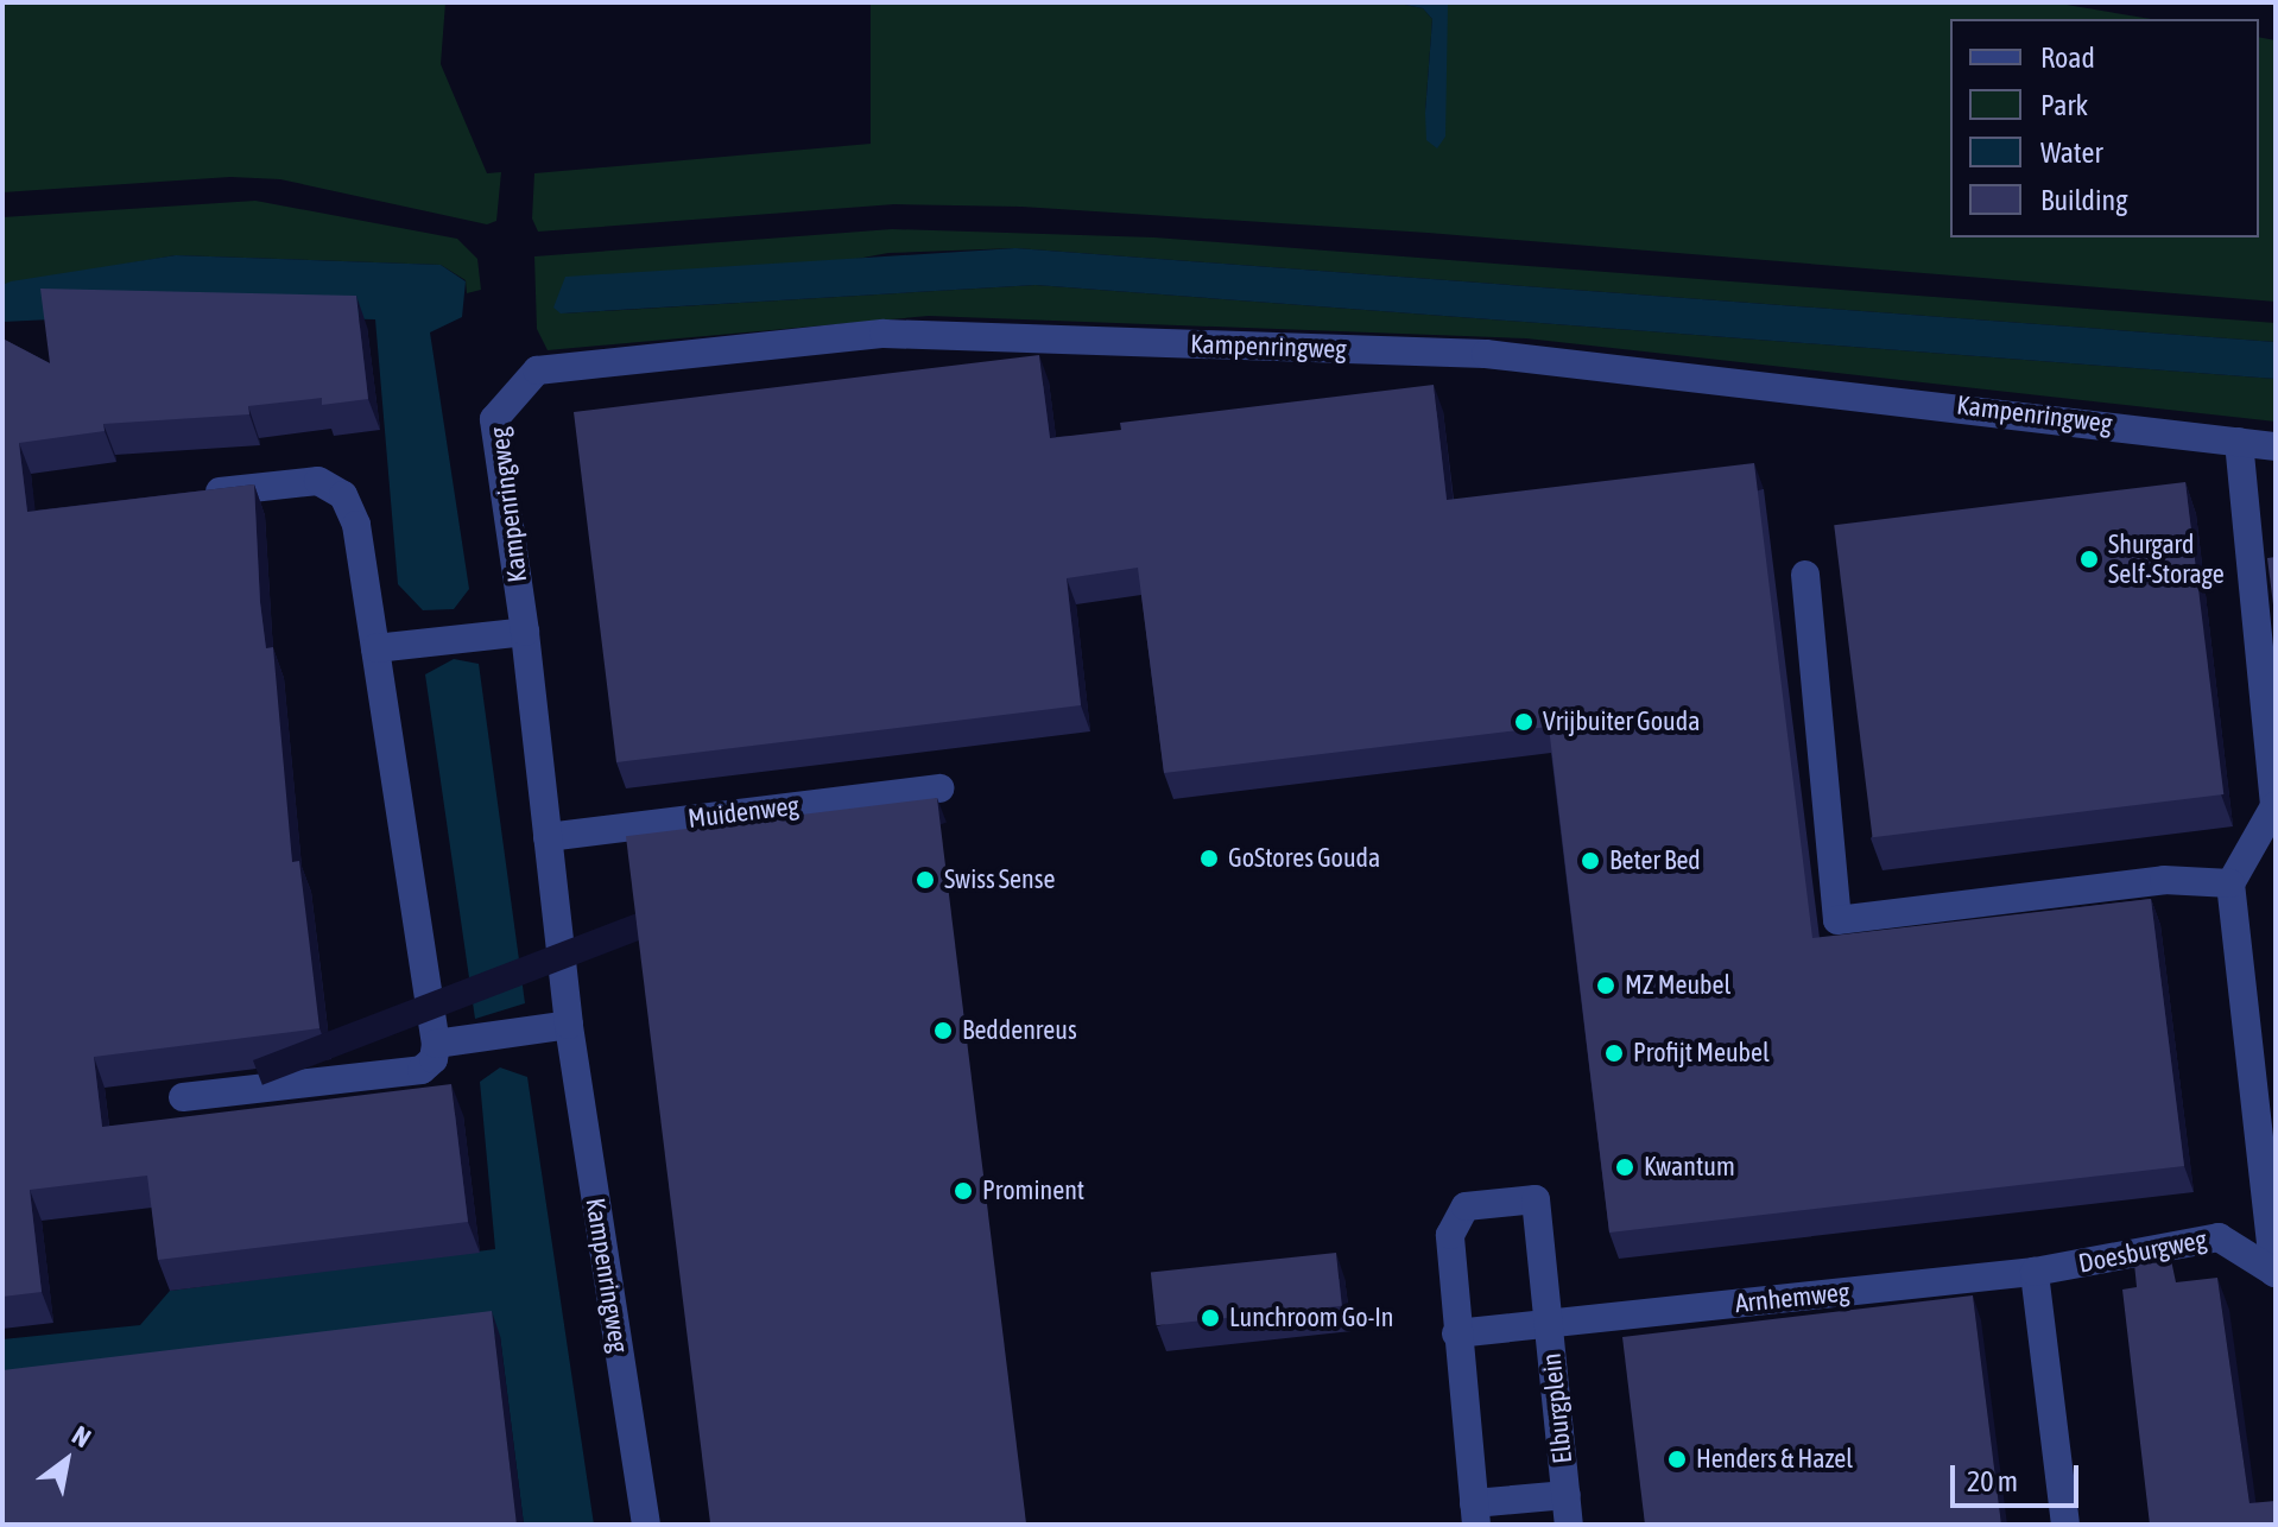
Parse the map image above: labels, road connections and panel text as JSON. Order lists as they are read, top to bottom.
{
  "streets": {
    "street": [
      "Kampenringweg",
      "Muidenweg",
      "Doesburgweg",
      "Arnhemweg",
      "Elburgplein"
    ]
  },
  "crossings": [
    ["Kampenringweg", "Muidenweg"],
    ["Doesburgweg", "Arnhemweg"],
    ["Arnhemweg", "Elburgplein"]
  ],
  "places": [
    "Shurgard Self-Storage",
    "Vrijbuiter Gouda",
    "GoStores Gouda",
    "Beter Bed",
    "Swiss Sense",
    "MZ Meubel",
    "Beddenreus",
    "Profijt Meubel",
    "Kwantum",
    "Prominent",
    "Lunchroom Go-In",
    "Henders & Hazel"
  ],
  "legend": [
    "Road",
    "Park",
    "Water",
    "Building"
  ],
  "scale_bar": "20 m",
  "north": "top right"
}
